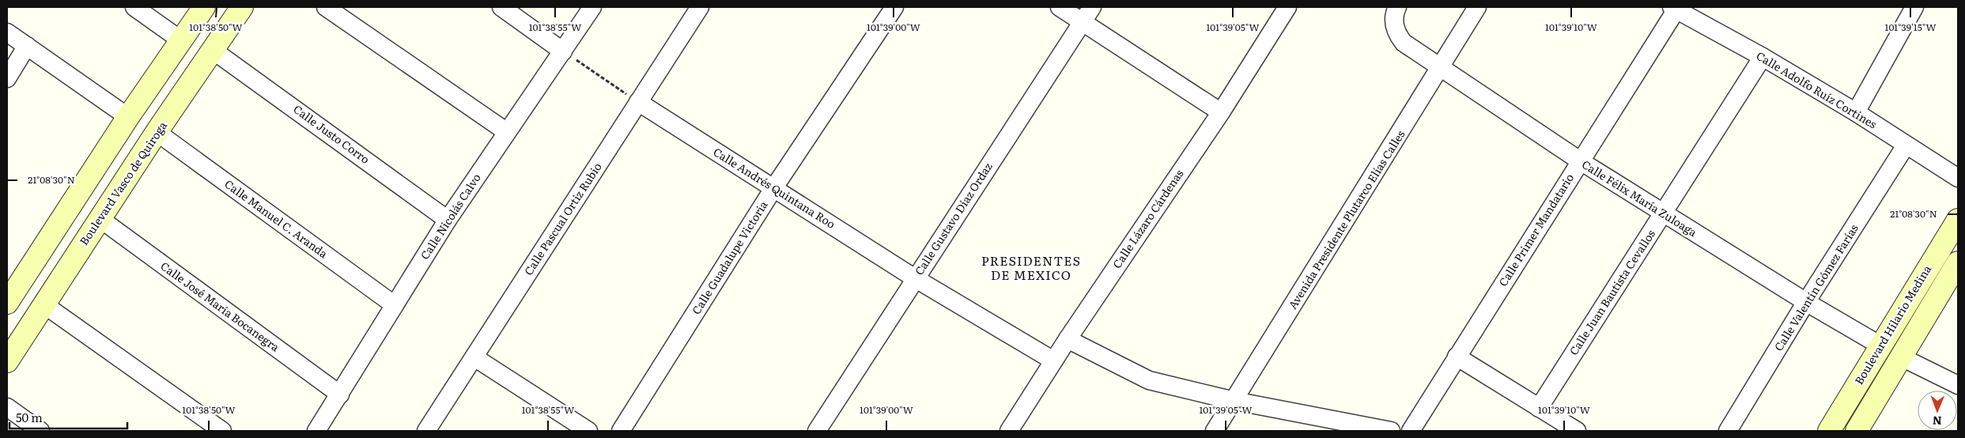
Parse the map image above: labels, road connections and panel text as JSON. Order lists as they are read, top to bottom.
{
  "streets": {
    "street": [
      "Calle Adolfo Ruíz Cortines",
      "Calle Justo Corro",
      "Boulevard Vasco de Quiroga",
      "Calle Andrés Quintana Roo",
      "Calle Félix María Zuloaga",
      "Calle Nicolás Calvo",
      "Calle Manuel C. Aranda",
      "Calle Pascual Ortiz Rubio",
      "Calle Gustavo Díaz Ordaz",
      "Calle Lázaro Cárdenas",
      "Avenida Presidente Plutarco Elías Calles",
      "Calle Primer Mandatario",
      "Calle Guadalupe Victoria",
      "Calle Valentín Gómez Farías",
      "Calle Juan Bautista Cevallos",
      "Calle José María Bocanegra",
      "Boulevard Hilario Medina"
    ]
  },
  "crossings": [
    ["Calle Adolfo Ruíz Cortines", "Calle Primer Mandatario"],
    ["Calle Adolfo Ruíz Cortines", "Calle Valentín Gómez Farías"],
    ["Calle Adolfo Ruíz Cortines", "Calle Juan Bautista Cevallos"],
    ["Calle Justo Corro", "Boulevard Vasco de Quiroga"],
    ["Calle Justo Corro", "Calle Nicolás Calvo"],
    ["Boulevard Vasco de Quiroga", "Calle Manuel C. Aranda"],
    ["Boulevard Vasco de Quiroga", "Calle José María Bocanegra"],
    ["Calle Andrés Quintana Roo", "Calle Pascual Ortiz Rubio"],
    ["Calle Andrés Quintana Roo", "Calle Gustavo Díaz Ordaz"],
    ["Calle Andrés Quintana Roo", "Calle Lázaro Cárdenas"],
    ["Calle Andrés Quintana Roo", "Calle Guadalupe Victoria"],
    ["Calle Félix María Zuloaga", "Avenida Presidente Plutarco Elías Calles"],
    ["Calle Félix María Zuloaga", "Calle Primer Mandatario"],
    ["Calle Félix María Zuloaga", "Calle Valentín Gómez Farías"],
    ["Calle Félix María Zuloaga", "Calle Juan Bautista Cevallos"],
    ["Calle Félix María Zuloaga", "Boulevard Hilario Medina"],
    ["Calle Nicolás Calvo", "Calle Manuel C. Aranda"],
    ["Calle Nicolás Calvo", "Calle José María Bocanegra"]
  ],
  "districts": ["PRESIDENTES DE MEXICO"],
  "scale_bar": "50 m",
  "north": "bottom",
  "coordinates": [
    "101°38'50\"W",
    "101°38'55\"W",
    "101°39'00\"W",
    "101°39'05\"W",
    "101°39'10\"W",
    "101°39'15\"W",
    "21°08'30\"N"
  ]
}
